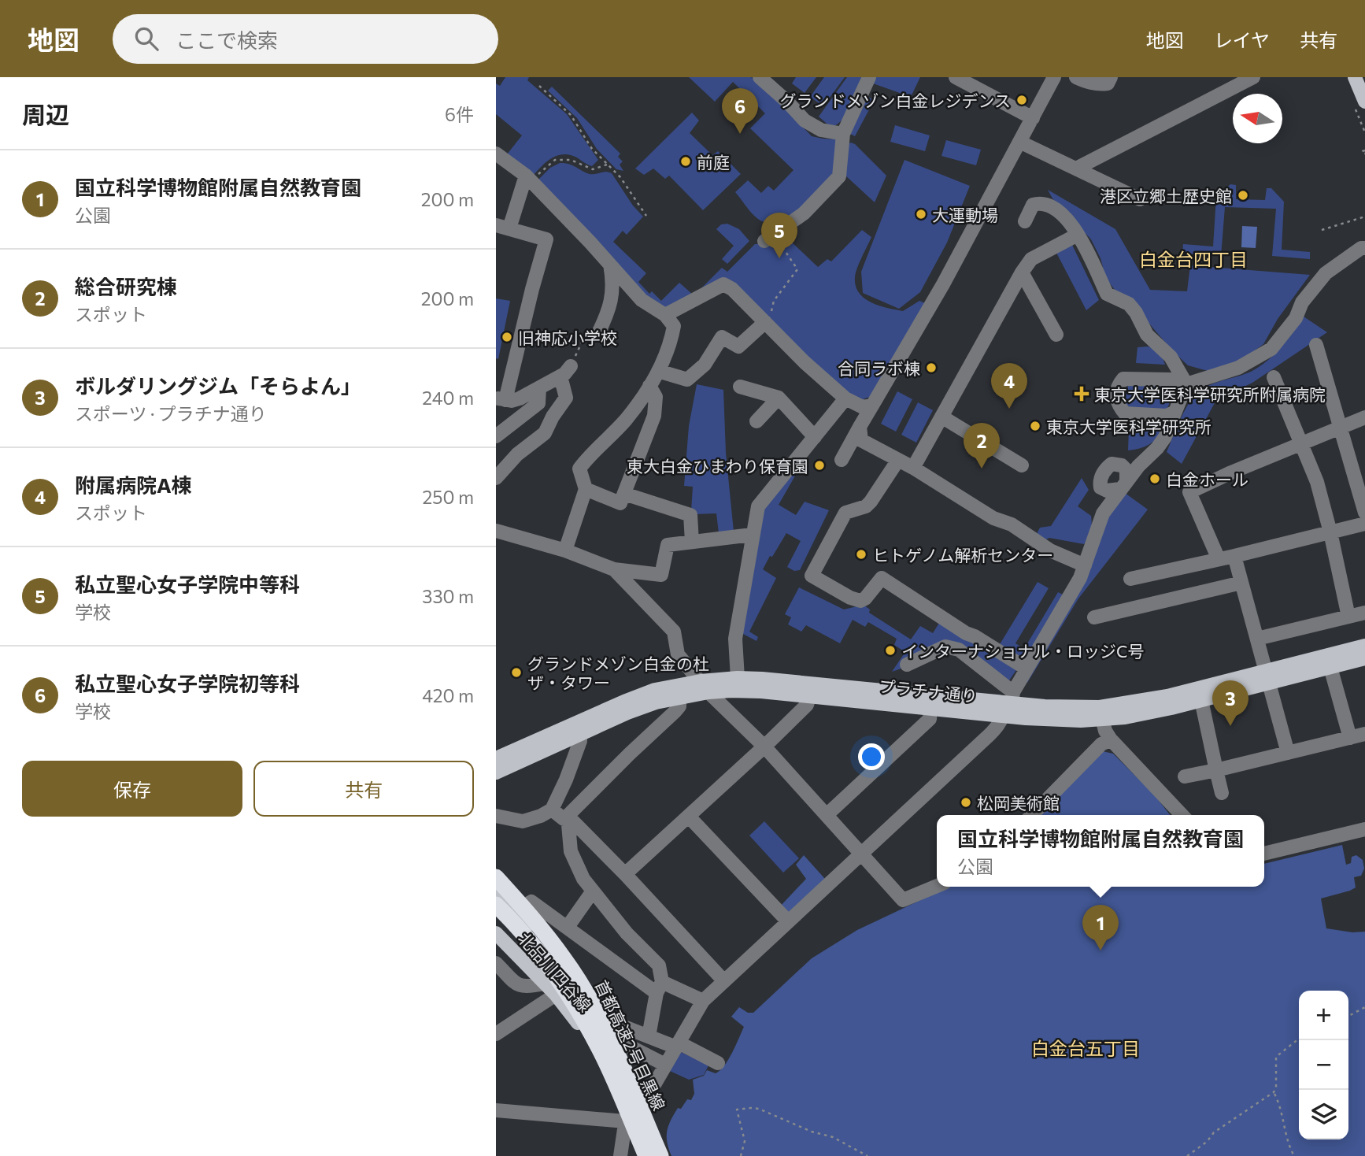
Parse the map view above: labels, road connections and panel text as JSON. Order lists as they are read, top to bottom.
{
  "streets": {
    "highway": ["首都高速2号目黒線"],
    "main road": ["プラチナ通り", "北品川四谷線"]
  },
  "districts": ["白金台四丁目", "白金台五丁目"],
  "places": {
    "other": [
      "グランドメゾン白金レジデンス",
      "前庭",
      "港区立郷土歴史館",
      "大運動場",
      "旧神応小学校",
      "合同ラボ棟",
      "東京大学医科学研究所",
      "東大白金ひまわり保育園",
      "白金ホール",
      "ヒトゲノム解析センター",
      "インターナショナル・ロッジC号",
      "グランドメゾン白金の杜 ザ・タワー",
      "松岡美術館"
    ],
    "health": ["東京大学医科学研究所附属病院"]
  },
  "north": "left",
  "page": {
    "header": "地図",
    "search": "ここで検索",
    "nav": ["地図", "レイヤ", "共有"],
    "heading": ["周辺", "6件"],
    "pins": [
      "6",
      "5",
      "4",
      "2",
      "3",
      "1"
    ],
    "list": [
      {
        "mark": "1",
        "name": "国立科学博物館附属自然教育園",
        "note": "公園",
        "value": "200 m"
      },
      {
        "mark": "2",
        "name": "総合研究棟",
        "note": "スポット",
        "value": "200 m"
      },
      {
        "mark": "3",
        "name": "ボルダリングジム「そらよん」",
        "note": "スポーツ · プラチナ通り",
        "value": "240 m"
      },
      {
        "mark": "4",
        "name": "附属病院A棟",
        "note": "スポット",
        "value": "250 m"
      },
      {
        "mark": "5",
        "name": "私立聖心女子学院中等科",
        "note": "学校",
        "value": "330 m"
      },
      {
        "mark": "6",
        "name": "私立聖心女子学院初等科",
        "note": "学校",
        "value": "420 m"
      }
    ],
    "buttons": ["保存", "共有"],
    "popup": ["国立科学博物館附属自然教育園", "公園"],
    "map_buttons": ["+", "−"]
  }
}
